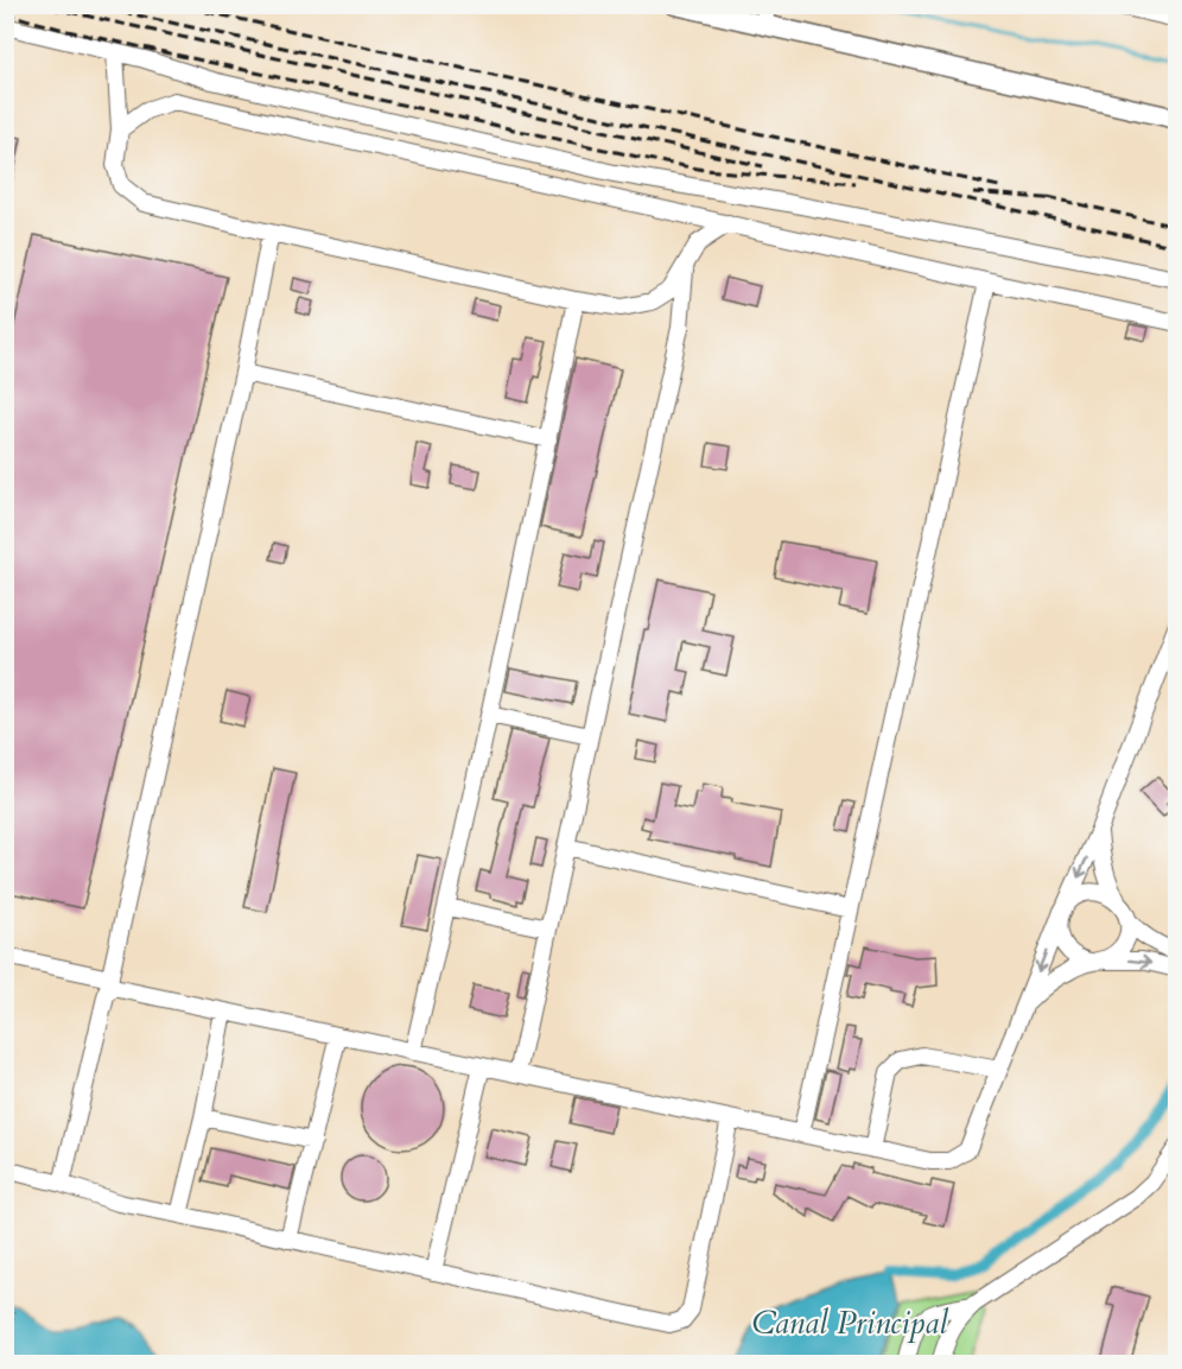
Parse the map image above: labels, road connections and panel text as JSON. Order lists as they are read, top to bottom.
{
  "water": ["Canal Principal"]
}
